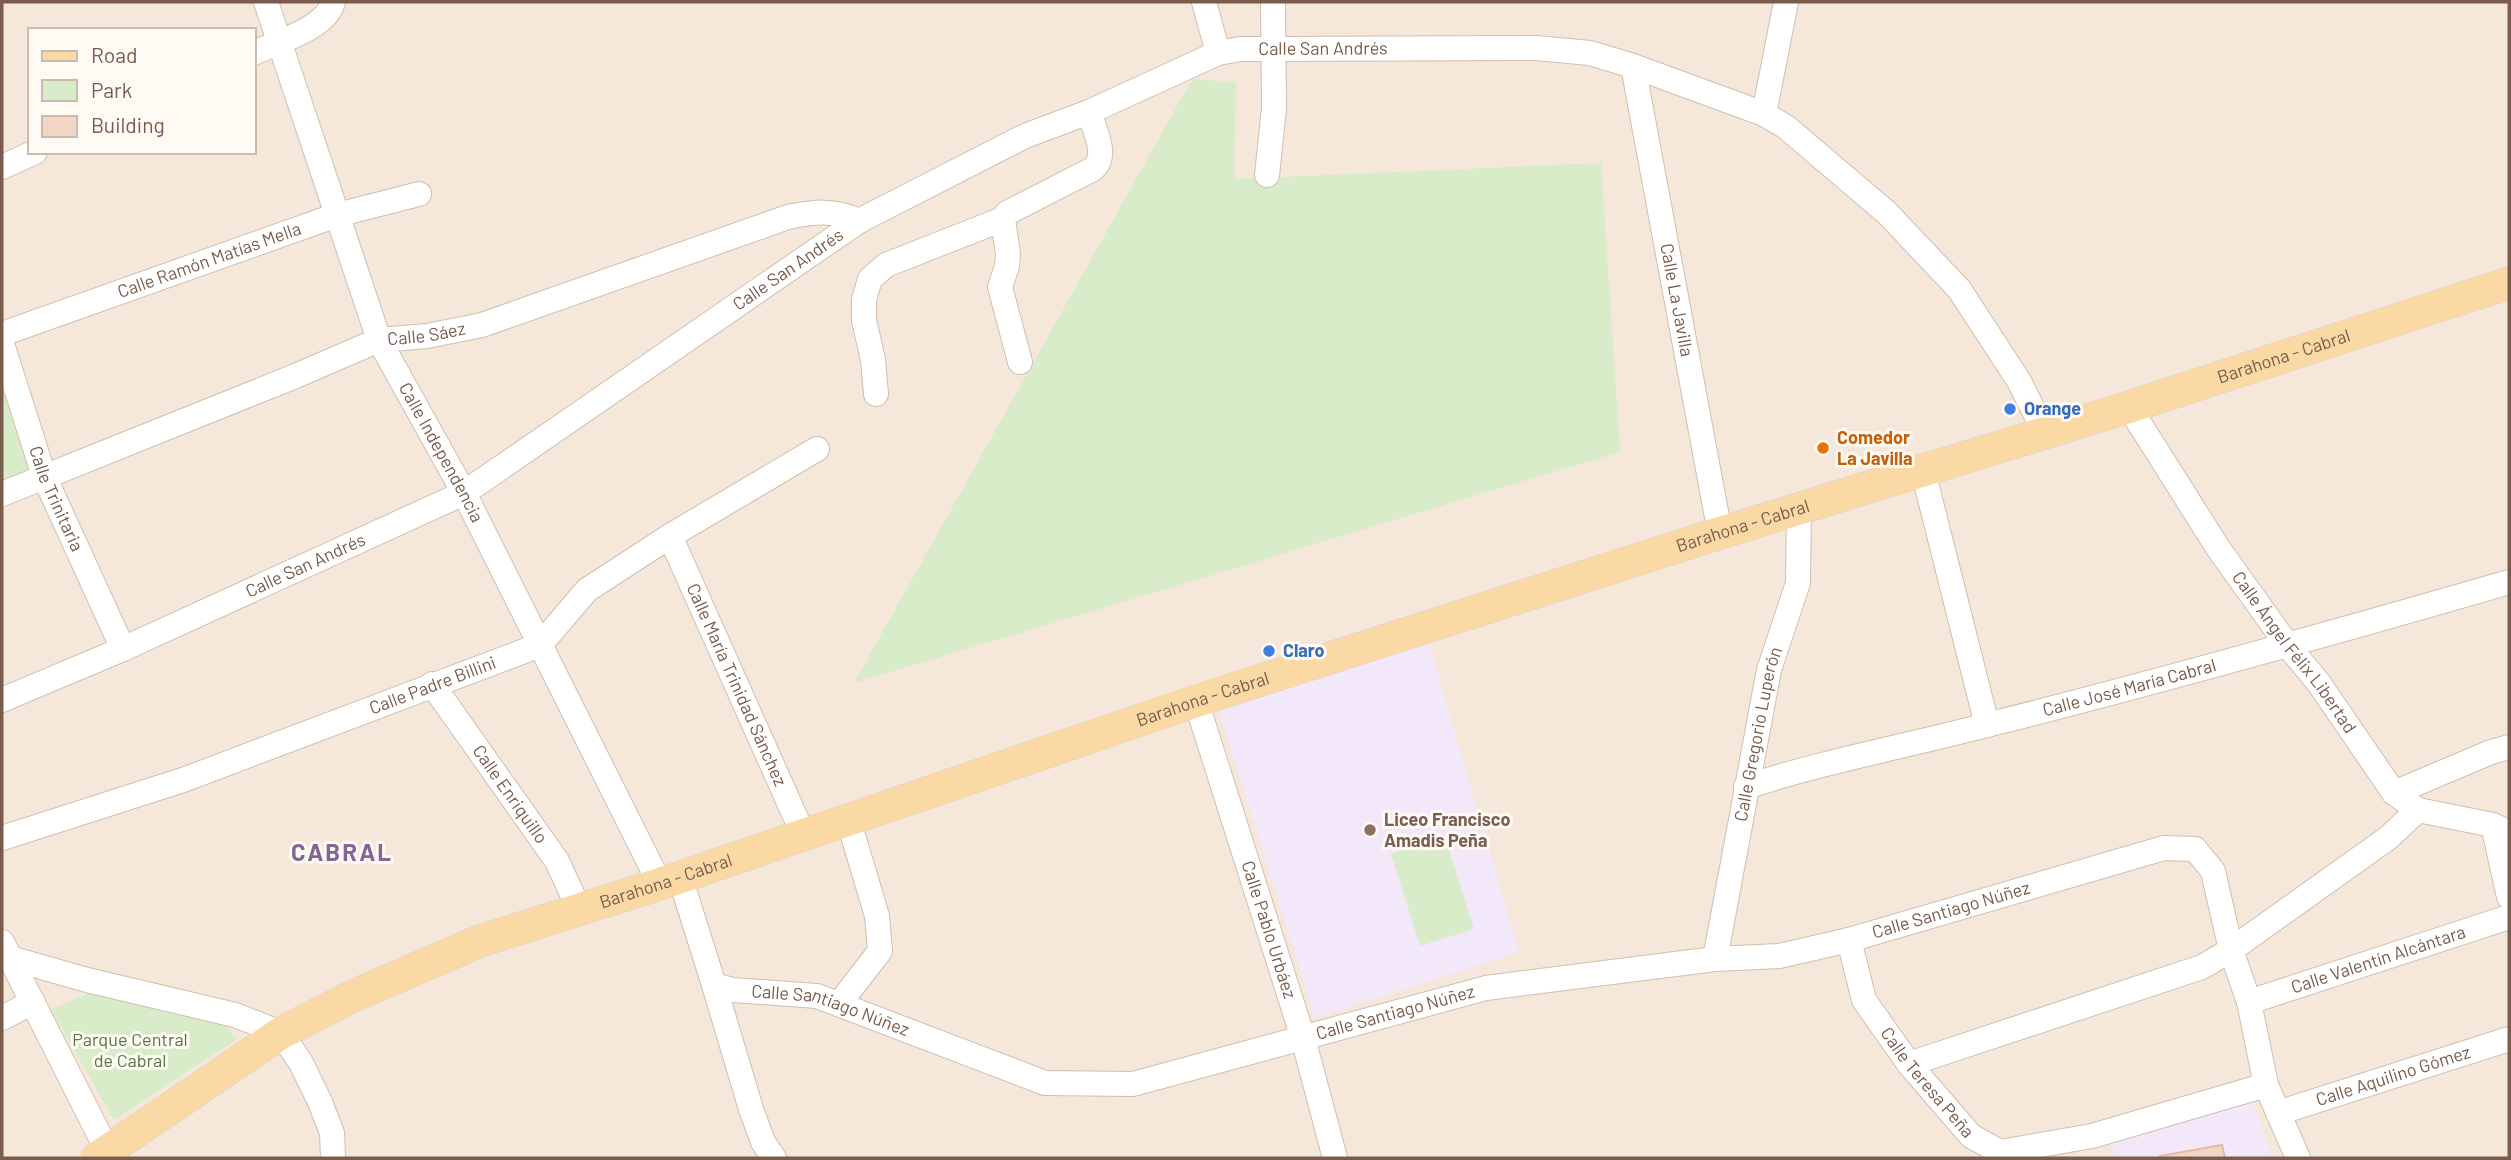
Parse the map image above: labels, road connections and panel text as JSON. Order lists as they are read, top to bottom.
{
  "streets": {
    "main road": ["Barahona - Cabral"],
    "street": [
      "Calle San Andrés",
      "Calle Ramón Matías Mella",
      "Calle La Javilla",
      "Calle Sáez",
      "Calle Independencia",
      "Calle Trinitaria",
      "Calle Ángel Félix Libertad",
      "Calle Padre Billini",
      "Calle María Trinidad Sánchez",
      "Calle José María Cabral",
      "Calle Gregorio Luperón",
      "Calle Enriquillo",
      "Calle Santiago Núñez",
      "Calle Pablo Urbáez",
      "Calle Valentín Alcántara",
      "Calle Aquilino Gómez",
      "Calle Teresa Peña"
    ]
  },
  "crossings": [
    ["Calle San Andrés", "Calle La Javilla"],
    ["Calle San Andrés", "Calle Sáez"],
    ["Calle San Andrés", "Barahona - Cabral"],
    ["Calle San Andrés", "Calle Independencia"],
    ["Calle San Andrés", "Calle Trinitaria"],
    ["Calle Ramón Matías Mella", "Calle Independencia"],
    ["Calle La Javilla", "Barahona - Cabral"],
    ["Calle Sáez", "Calle Independencia"],
    ["Calle Sáez", "Calle Trinitaria"],
    ["Barahona - Cabral", "Calle Independencia"],
    ["Barahona - Cabral", "Calle Ángel Félix Libertad"],
    ["Barahona - Cabral", "Calle María Trinidad Sánchez"],
    ["Barahona - Cabral", "Calle Gregorio Luperón"],
    ["Barahona - Cabral", "Calle Enriquillo"],
    ["Barahona - Cabral", "Calle Pablo Urbáez"],
    ["Calle Independencia", "Calle Padre Billini"],
    ["Calle Ángel Félix Libertad", "Calle José María Cabral"],
    ["Calle Padre Billini", "Calle María Trinidad Sánchez"],
    ["Calle Padre Billini", "Calle Enriquillo"],
    ["Calle José María Cabral", "Calle Gregorio Luperón"],
    ["Calle Gregorio Luperón", "Calle Santiago Núñez"],
    ["Calle Santiago Núñez", "Calle Pablo Urbáez"],
    ["Calle Santiago Núñez", "Calle Teresa Peña"]
  ],
  "districts": ["CABRAL"],
  "parks": ["Parque Central de Cabral"],
  "places": [
    "Orange",
    "Comedor La Javilla",
    "Claro",
    "Liceo Francisco Amadis Peña"
  ],
  "legend": ["Road", "Park", "Building"]
}
